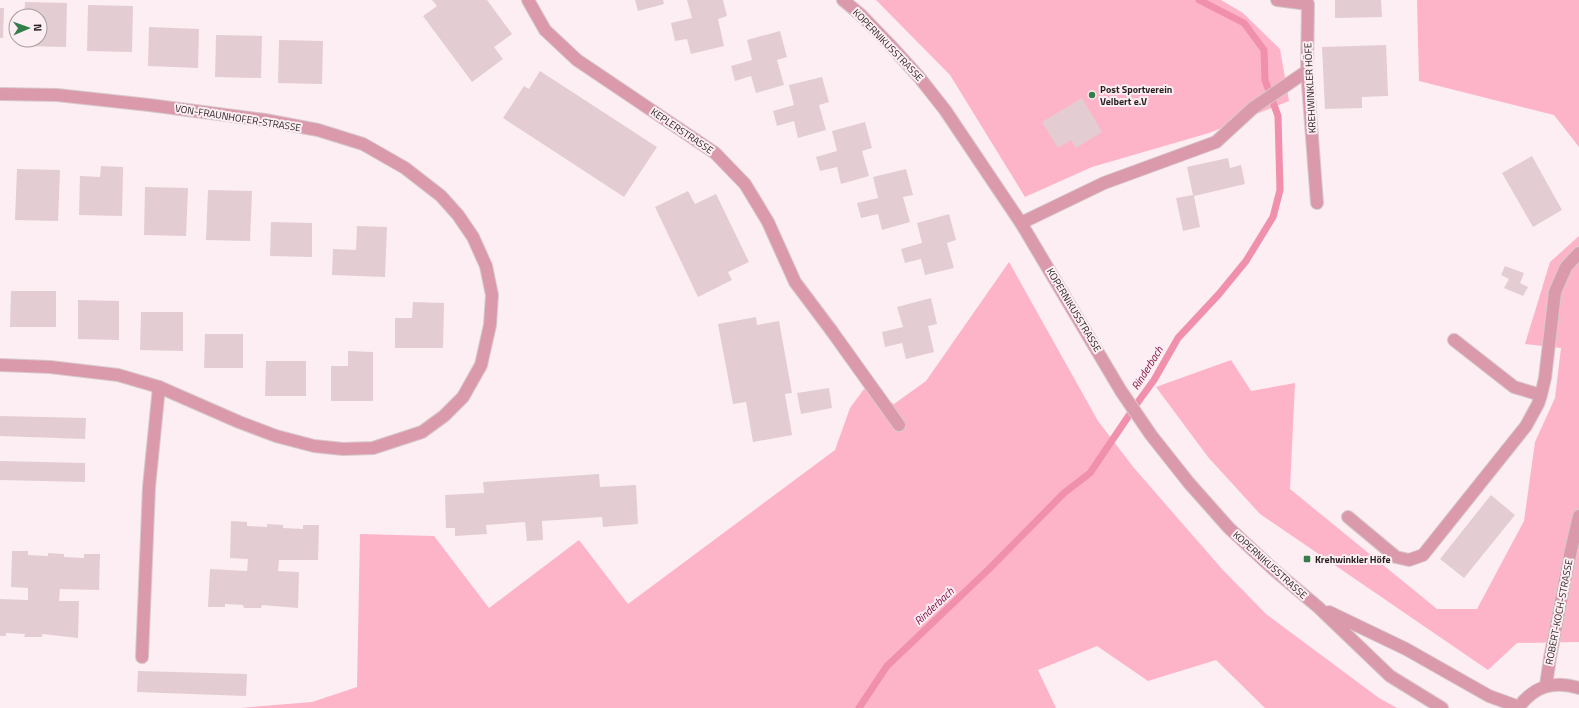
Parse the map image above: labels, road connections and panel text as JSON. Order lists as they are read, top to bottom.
{
  "streets": {
    "street": [
      "KOPERNIKUSSTRASSE",
      "KREHWINKLER HÖFE",
      "VON-FRAUNHOFER-STRASSE",
      "KEPLERSTRASSE",
      "ROBERT-KOCH-STRASSE"
    ]
  },
  "water": ["Rinderbach"],
  "places": {
    "other": ["Post Sportverein Velbert e.V"],
    "transit": ["Krehwinkler Höfe"]
  },
  "north": "right"
}
